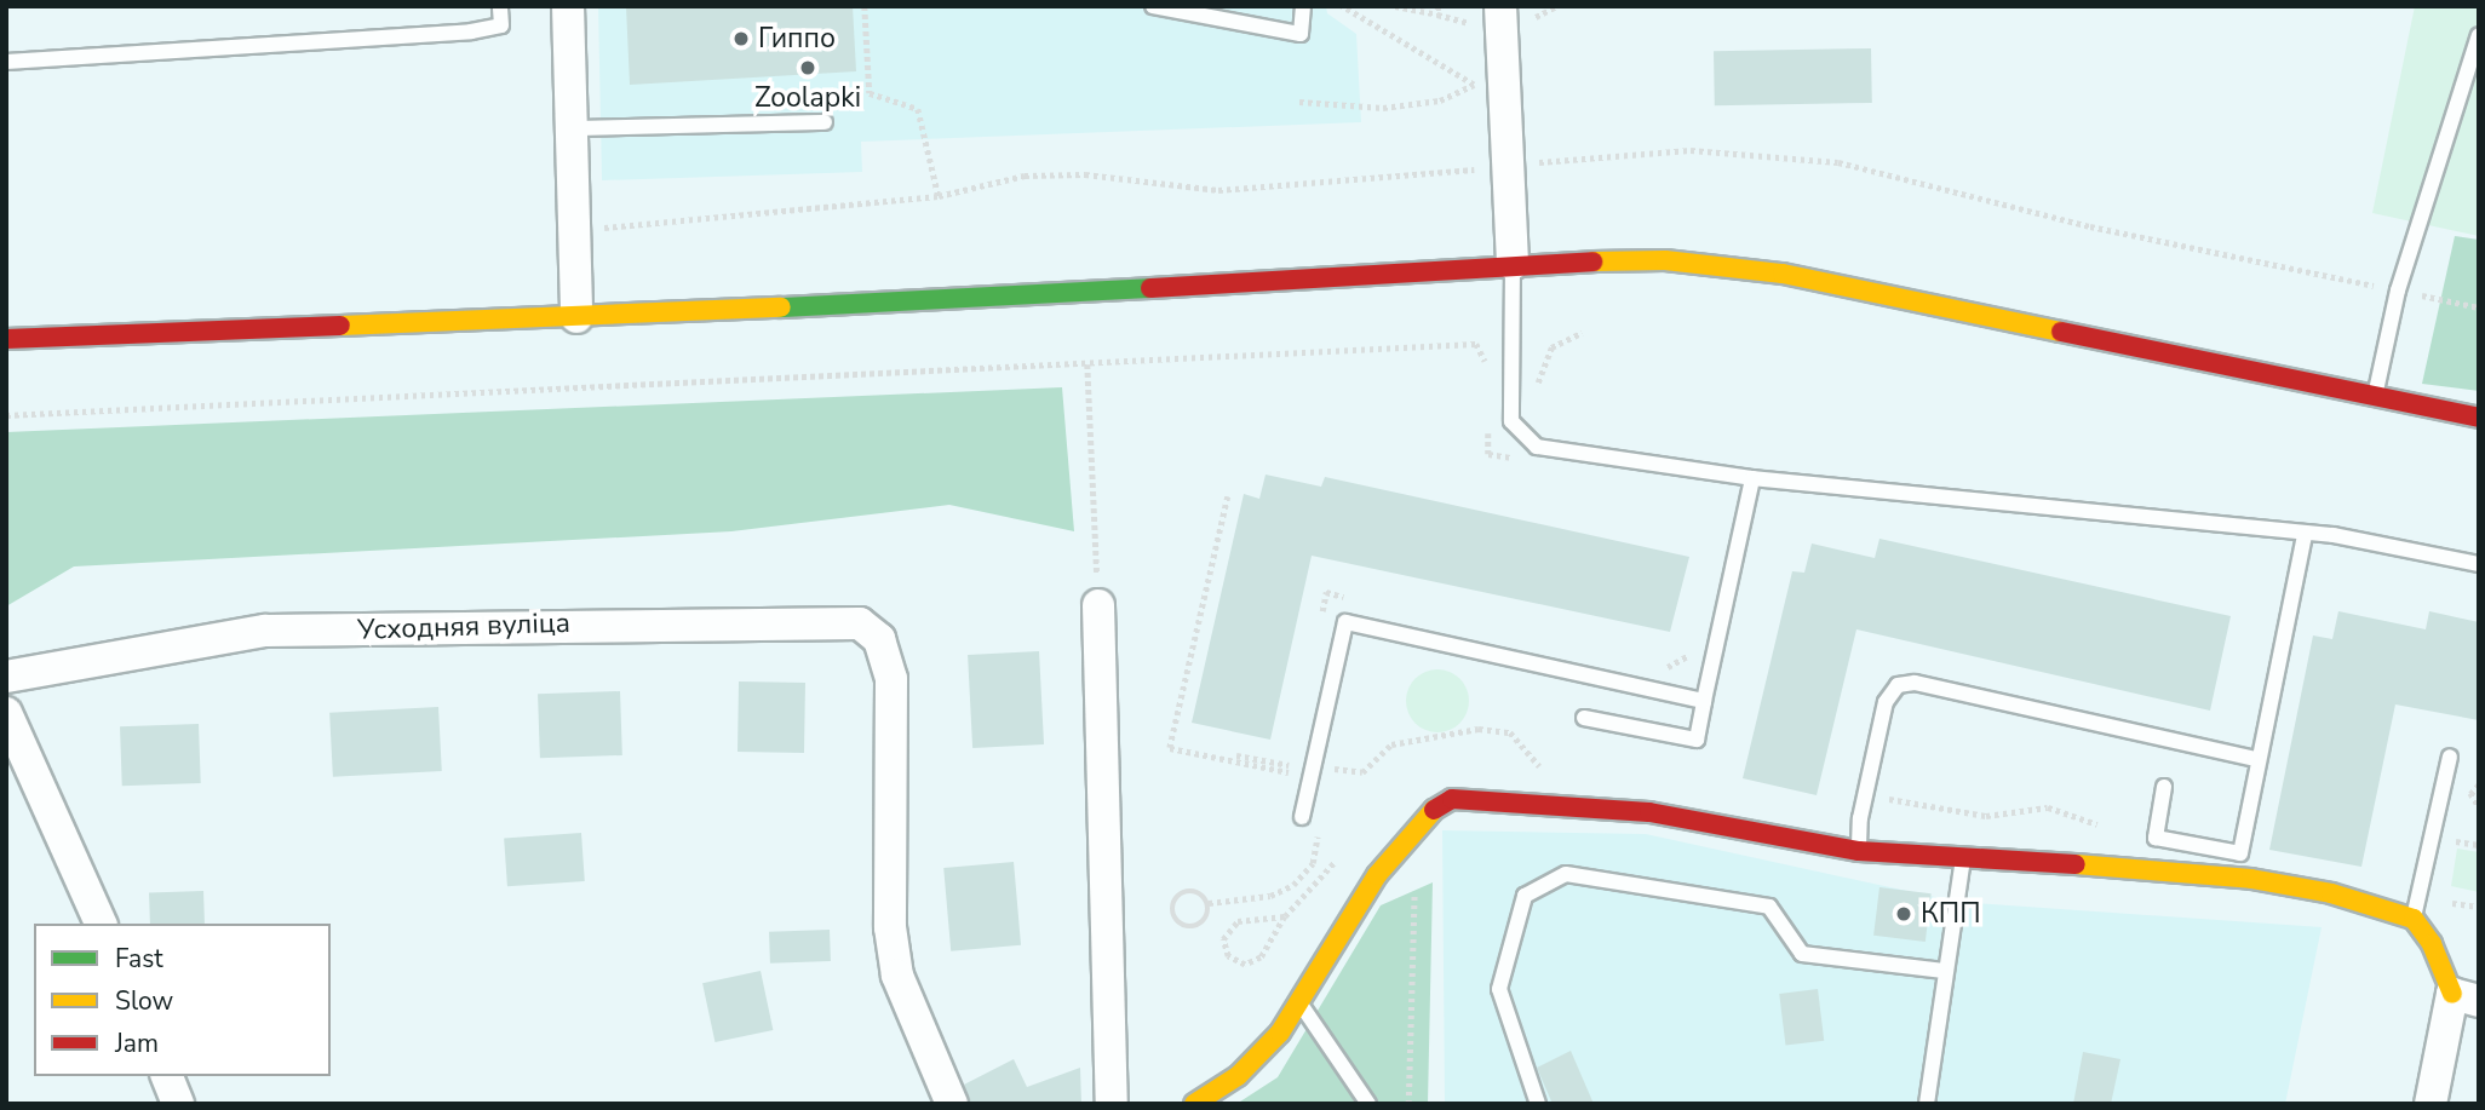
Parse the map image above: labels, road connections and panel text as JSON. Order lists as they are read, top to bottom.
{
  "streets": {
    "street": ["Усходняя вуліца"]
  },
  "places": ["Гиппо", "Zoolapki", "КПП"],
  "legend": ["Fast", "Slow", "Jam"]
}
